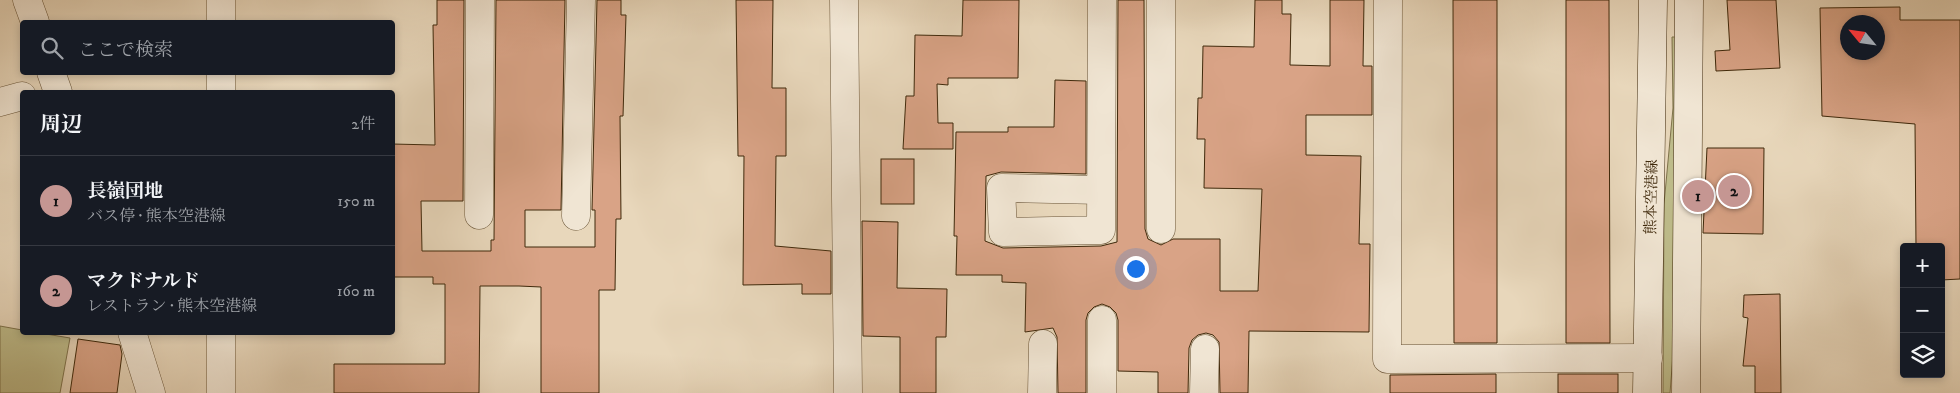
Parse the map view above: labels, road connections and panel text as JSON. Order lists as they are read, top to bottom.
{
  "streets": {
    "street": ["熊本空港線"]
  },
  "north": "top left",
  "page": {
    "search": "ここで検索",
    "heading": ["周辺", "2件"],
    "list": [
      {
        "mark": "1",
        "name": "長嶺団地",
        "note": "バス停 · 熊本空港線",
        "value": "150 m"
      },
      {
        "mark": "2",
        "name": "マクドナルド",
        "note": "レストラン · 熊本空港線",
        "value": "160 m"
      }
    ],
    "pins": ["2", "1"],
    "map_buttons": ["+", "−"]
  }
}
